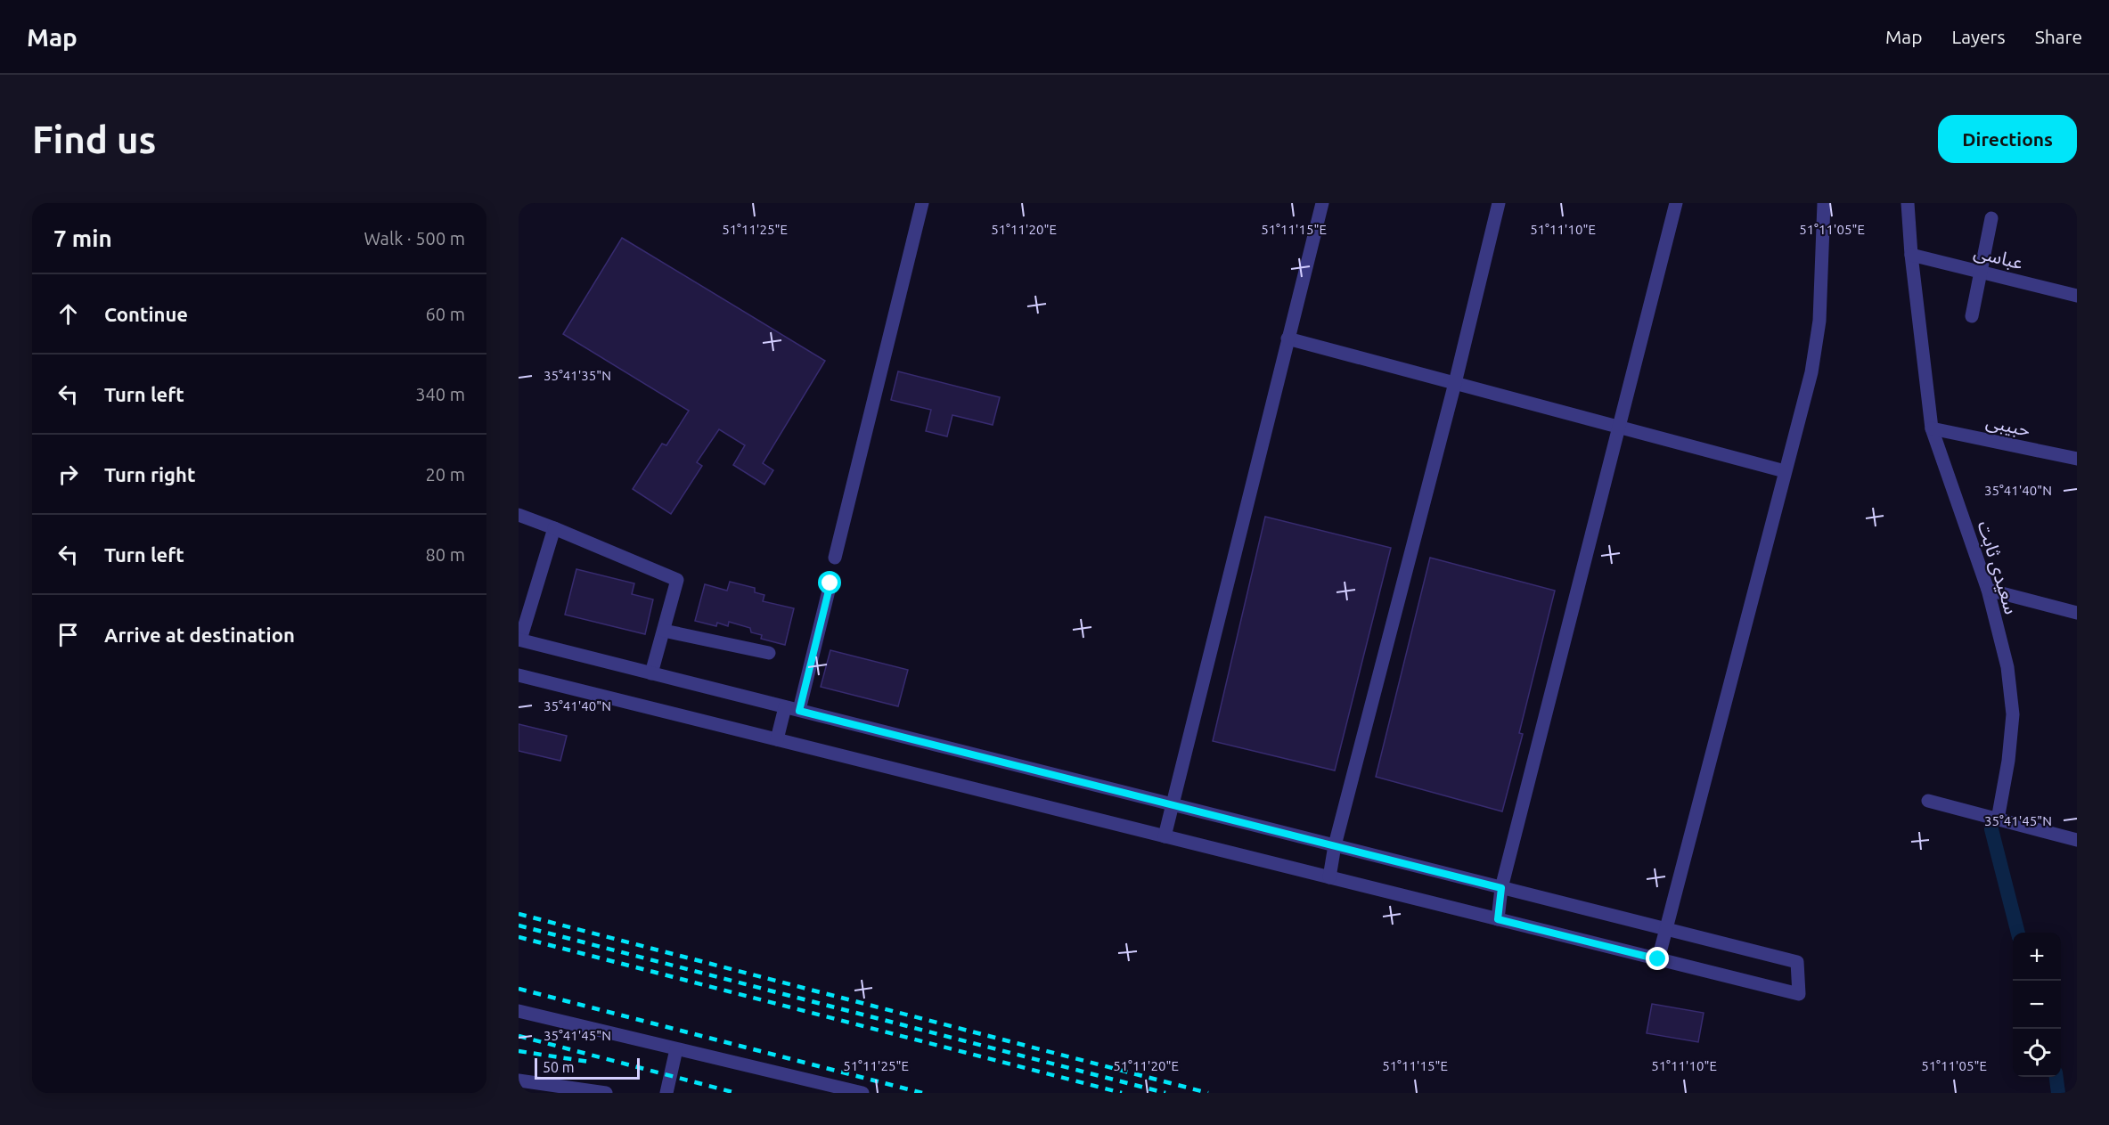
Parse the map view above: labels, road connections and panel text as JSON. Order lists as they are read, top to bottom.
{
  "streets": {
    "street": ["عباسی", "حبیبی", "سعیدی ثابت"]
  },
  "crossings": [
    ["عباسی", "سعیدی ثابت"],
    ["حبیبی", "سعیدی ثابت"]
  ],
  "scale_bar": "50 m",
  "page": {
    "header": "Map",
    "nav": ["Map", "Layers", "Share"],
    "buttons": "Directions",
    "title": "Find us",
    "heading": ["7 min", "Walk · 500 m"],
    "list": [
      ["Continue", "60 m"],
      ["Turn left", "340 m"],
      ["Turn right", "20 m"],
      ["Turn left", "80 m"],
      "Arrive at destination"
    ],
    "map_buttons": ["+", "−"],
    "scale": "50 m"
  },
  "coordinates": [
    "51°11'25\"E",
    "51°11'20\"E",
    "51°11'15\"E",
    "51°11'10\"E",
    "51°11'05\"E",
    "35°41'35\"N",
    "35°41'40\"N",
    "35°41'45\"N"
  ]
}
